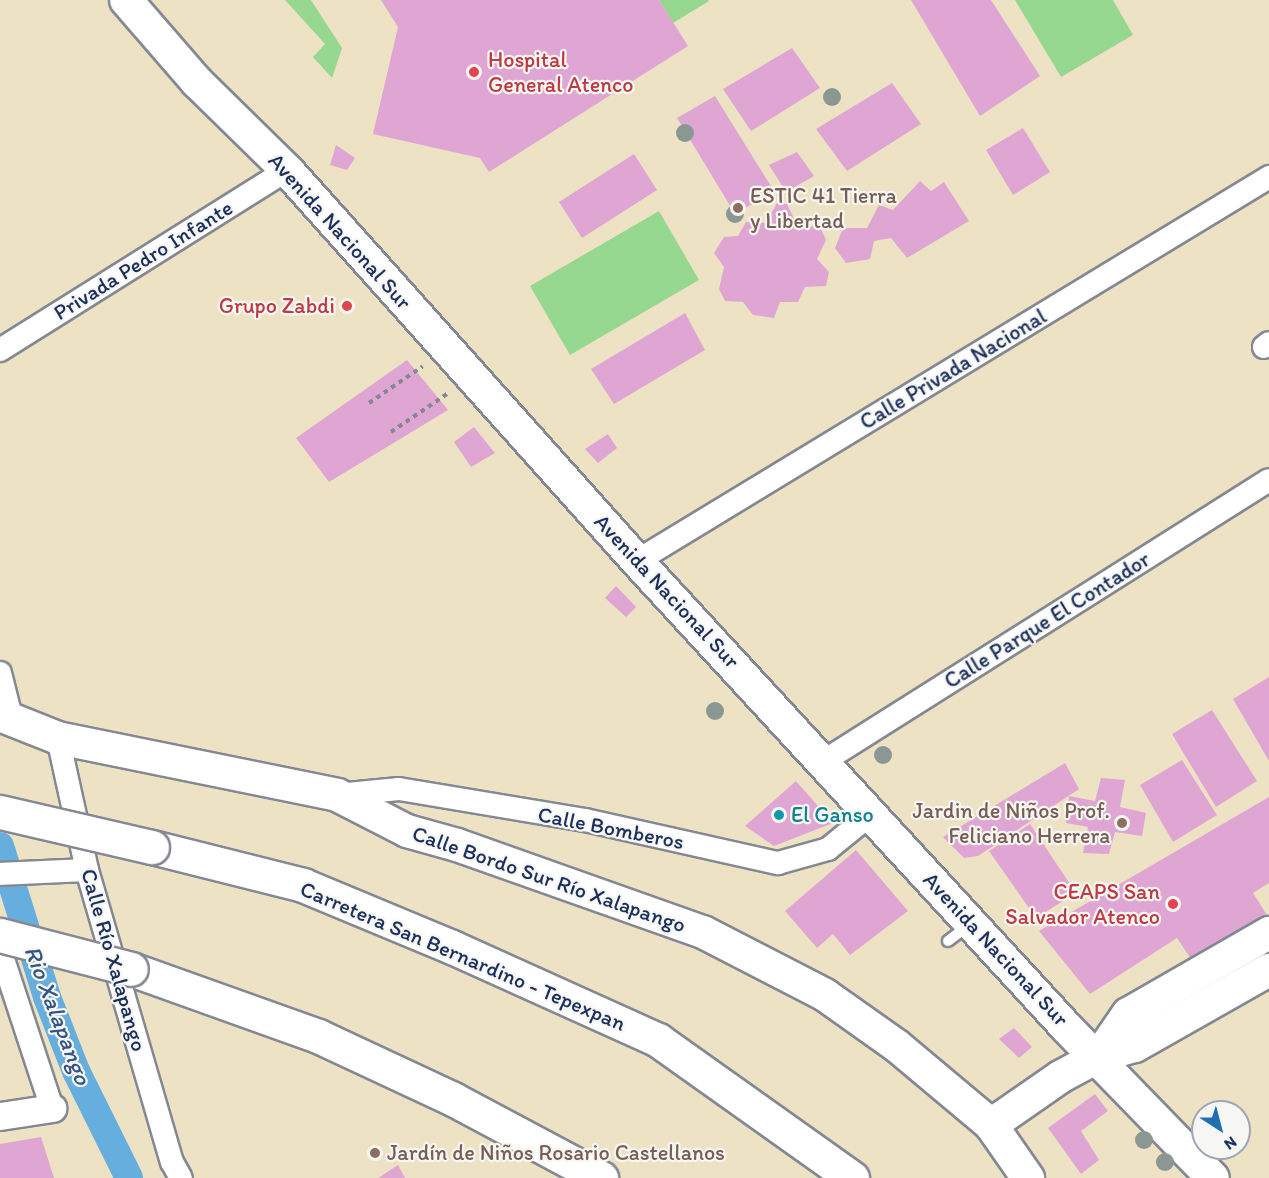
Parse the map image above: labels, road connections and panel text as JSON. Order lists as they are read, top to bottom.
{
  "streets": {
    "highway": ["Carretera San Bernardino - Tepexpan"],
    "main road": ["Avenida Nacional Sur", "Calle Bordo Sur Río Xalapango"],
    "street": [
      "Privada Pedro Infante",
      "Calle Privada Nacional",
      "Calle Parque El Contador",
      "Calle Bomberos",
      "Calle Río Xalapango"
    ]
  },
  "crossings": [
    ["Avenida Nacional Sur", "Privada Pedro Infante"],
    ["Avenida Nacional Sur", "Calle Privada Nacional"],
    ["Avenida Nacional Sur", "Calle Parque El Contador"],
    ["Avenida Nacional Sur", "Calle Bomberos"],
    ["Calle Bomberos", "Calle Bordo Sur Río Xalapango"],
    ["Calle Bordo Sur Río Xalapango", "Calle Río Xalapango"]
  ],
  "water": ["Rio Xalapango"],
  "places": [
    "Hospital General Atenco",
    "ESTIC 41 Tierra y Libertad",
    "Grupo Zabdi",
    "El Ganso",
    "Jardin de Niños Prof. Feliciano Herrera",
    "CEAPS San Salvador Atenco",
    "Jardín de Niños Rosario Castellanos"
  ],
  "north": "bottom right"
}
